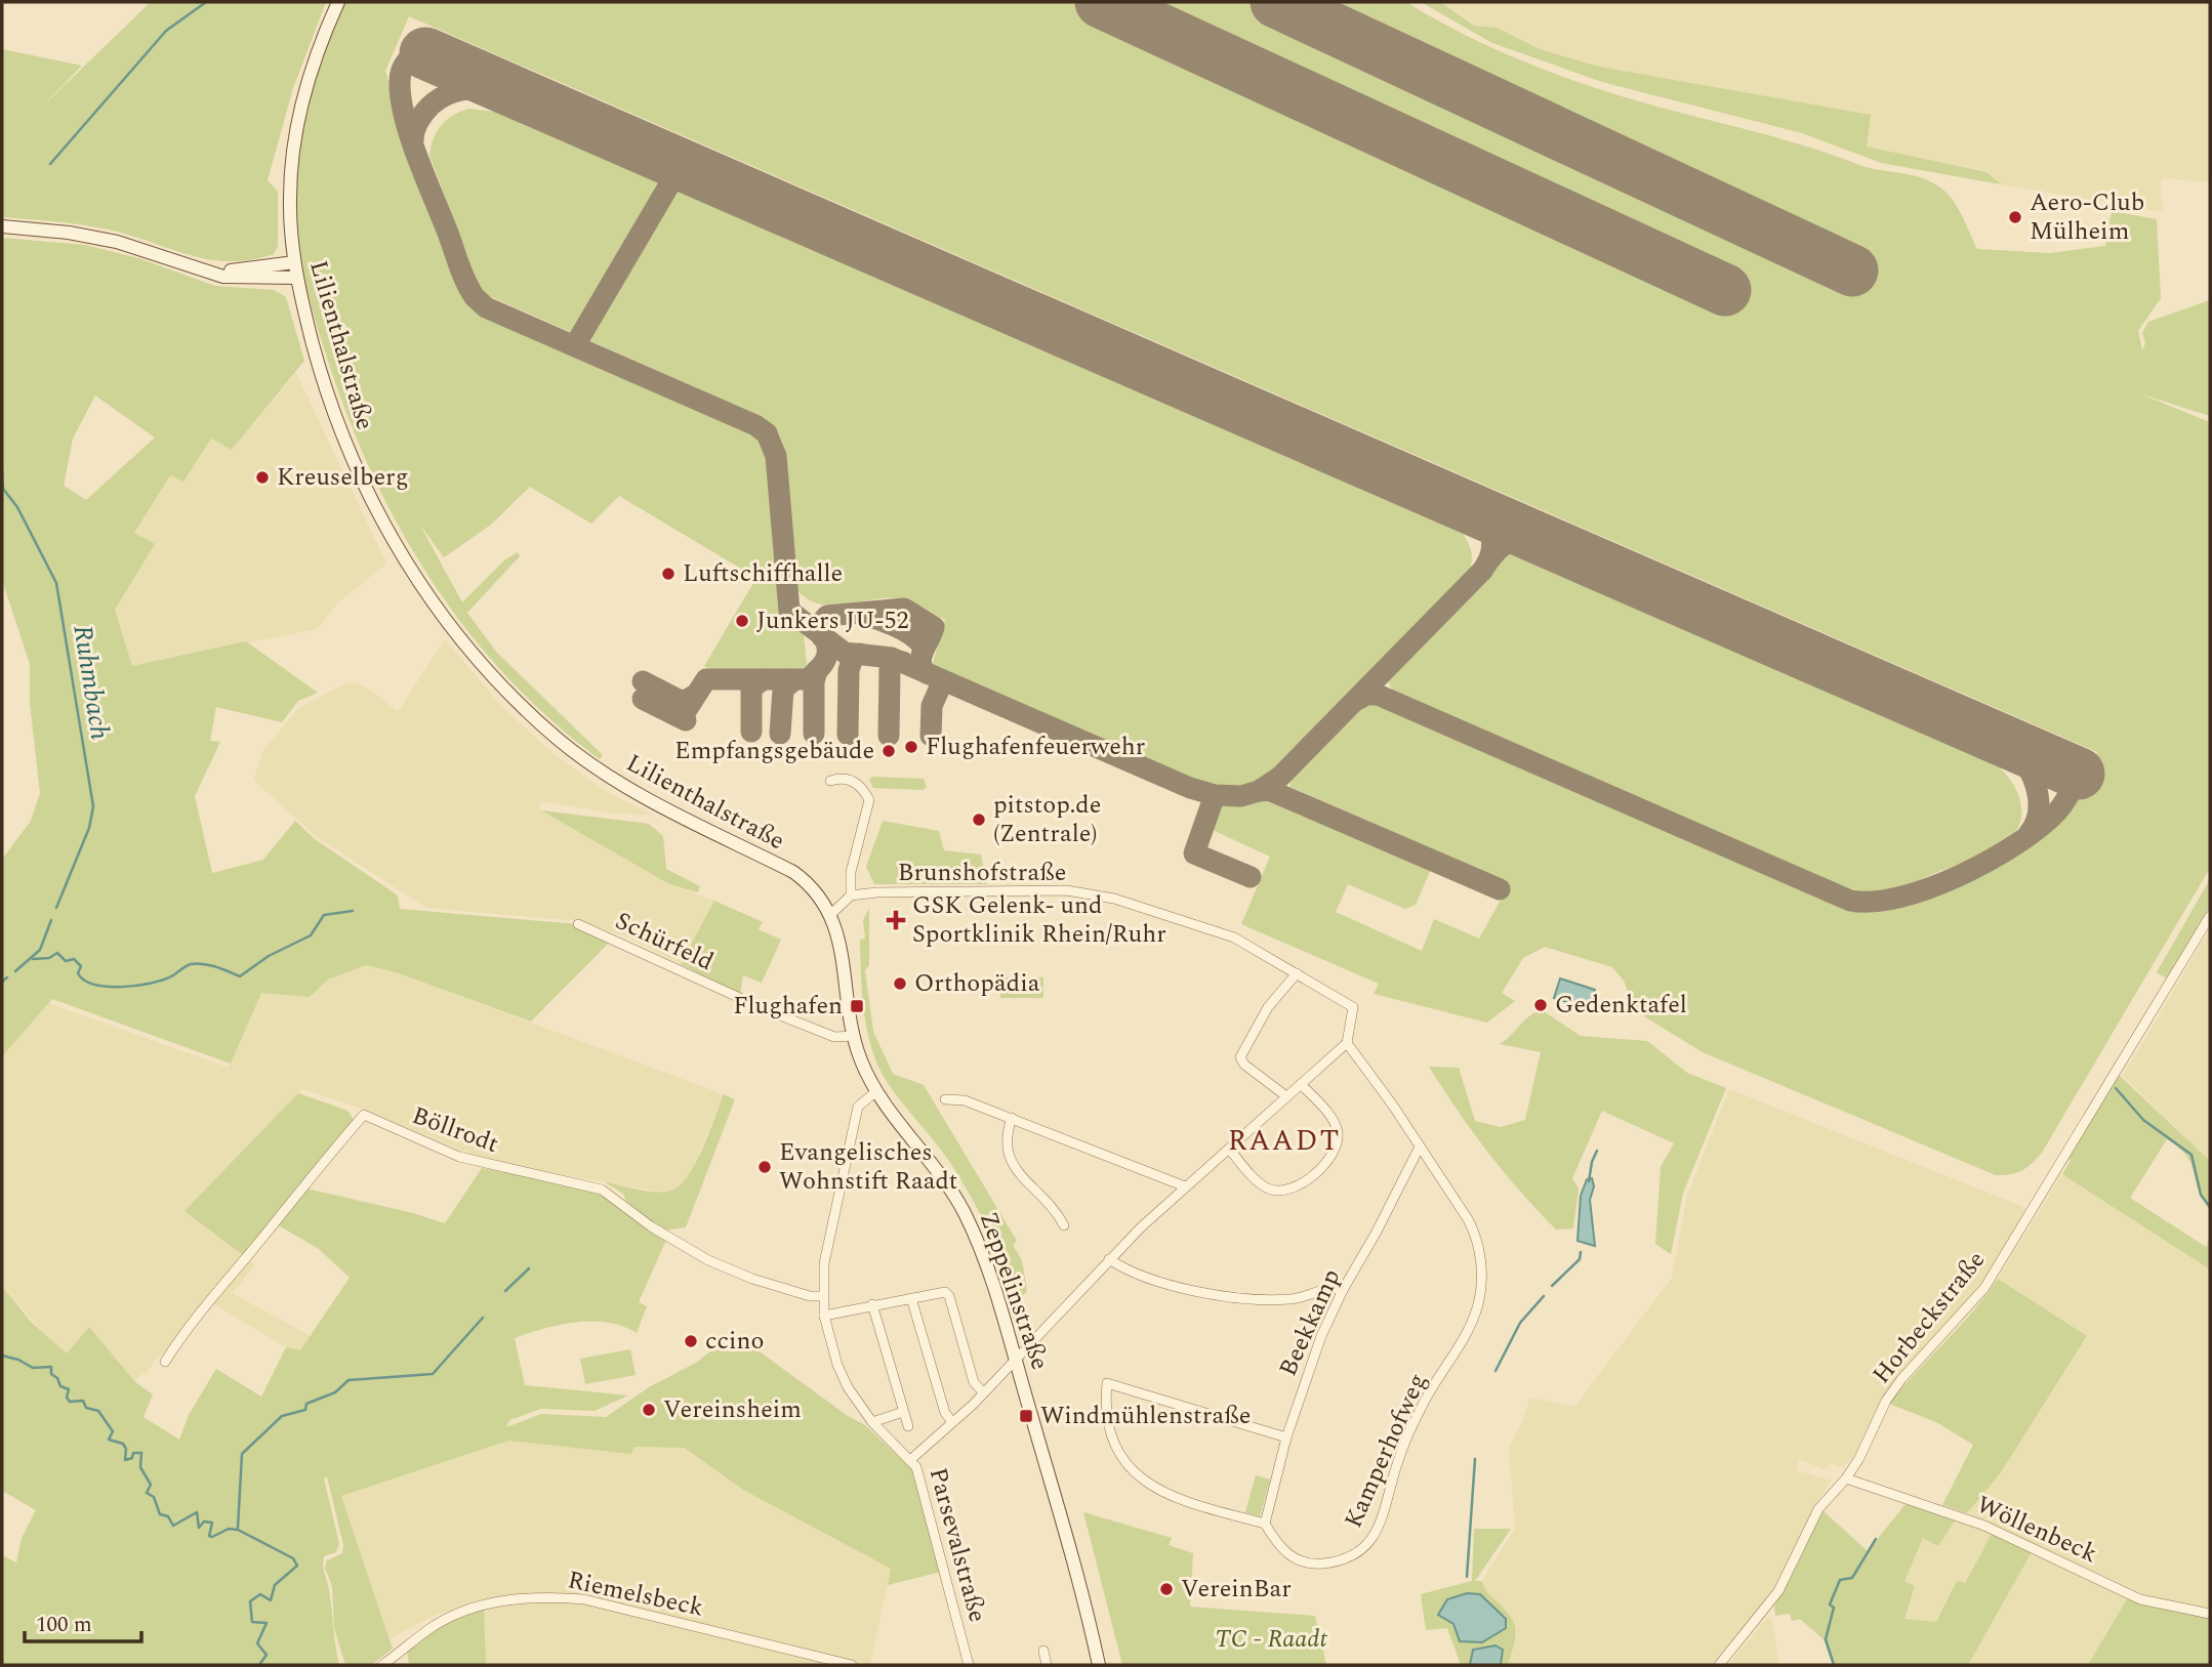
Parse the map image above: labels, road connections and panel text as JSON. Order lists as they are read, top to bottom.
{
  "streets": {
    "main road": ["Lilienthalstraße", "Zeppelinstraße"],
    "street": [
      "Brunshofstraße",
      "Schürfeld",
      "Böllrodt",
      "Horbeckstraße",
      "Beekkamp",
      "Kamperhofweg",
      "Wöllenbeck",
      "Parsevalstraße",
      "Riemelsbeck"
    ]
  },
  "crossings": [
    ["Lilienthalstraße", "Zeppelinstraße"],
    ["Schürfeld", "Zeppelinstraße"],
    ["Böllrodt", "Parsevalstraße"],
    ["Zeppelinstraße", "Parsevalstraße"],
    ["Horbeckstraße", "Wöllenbeck"],
    ["Beekkamp", "Kamperhofweg"]
  ],
  "districts": ["RAADT"],
  "water": ["Ruhmbach"],
  "parks": ["TC - Raadt"],
  "places": {
    "other": [
      "Aero-Club Mülheim",
      "Kreuselberg",
      "Luftschiffhalle",
      "Junkers JU-52",
      "Flughafenfeuerwehr",
      "Empfangsgebäude",
      "pitstop.de (Zentrale)",
      "Orthopädia",
      "Gedenktafel",
      "Evangelisches Wohnstift Raadt",
      "ccino",
      "Vereinsheim",
      "VereinBar"
    ],
    "health": ["GSK Gelenk- und Sportklinik Rhein/Ruhr"],
    "transit": ["Flughafen", "Windmühlenstraße"]
  },
  "scale_bar": "100 m"
}
